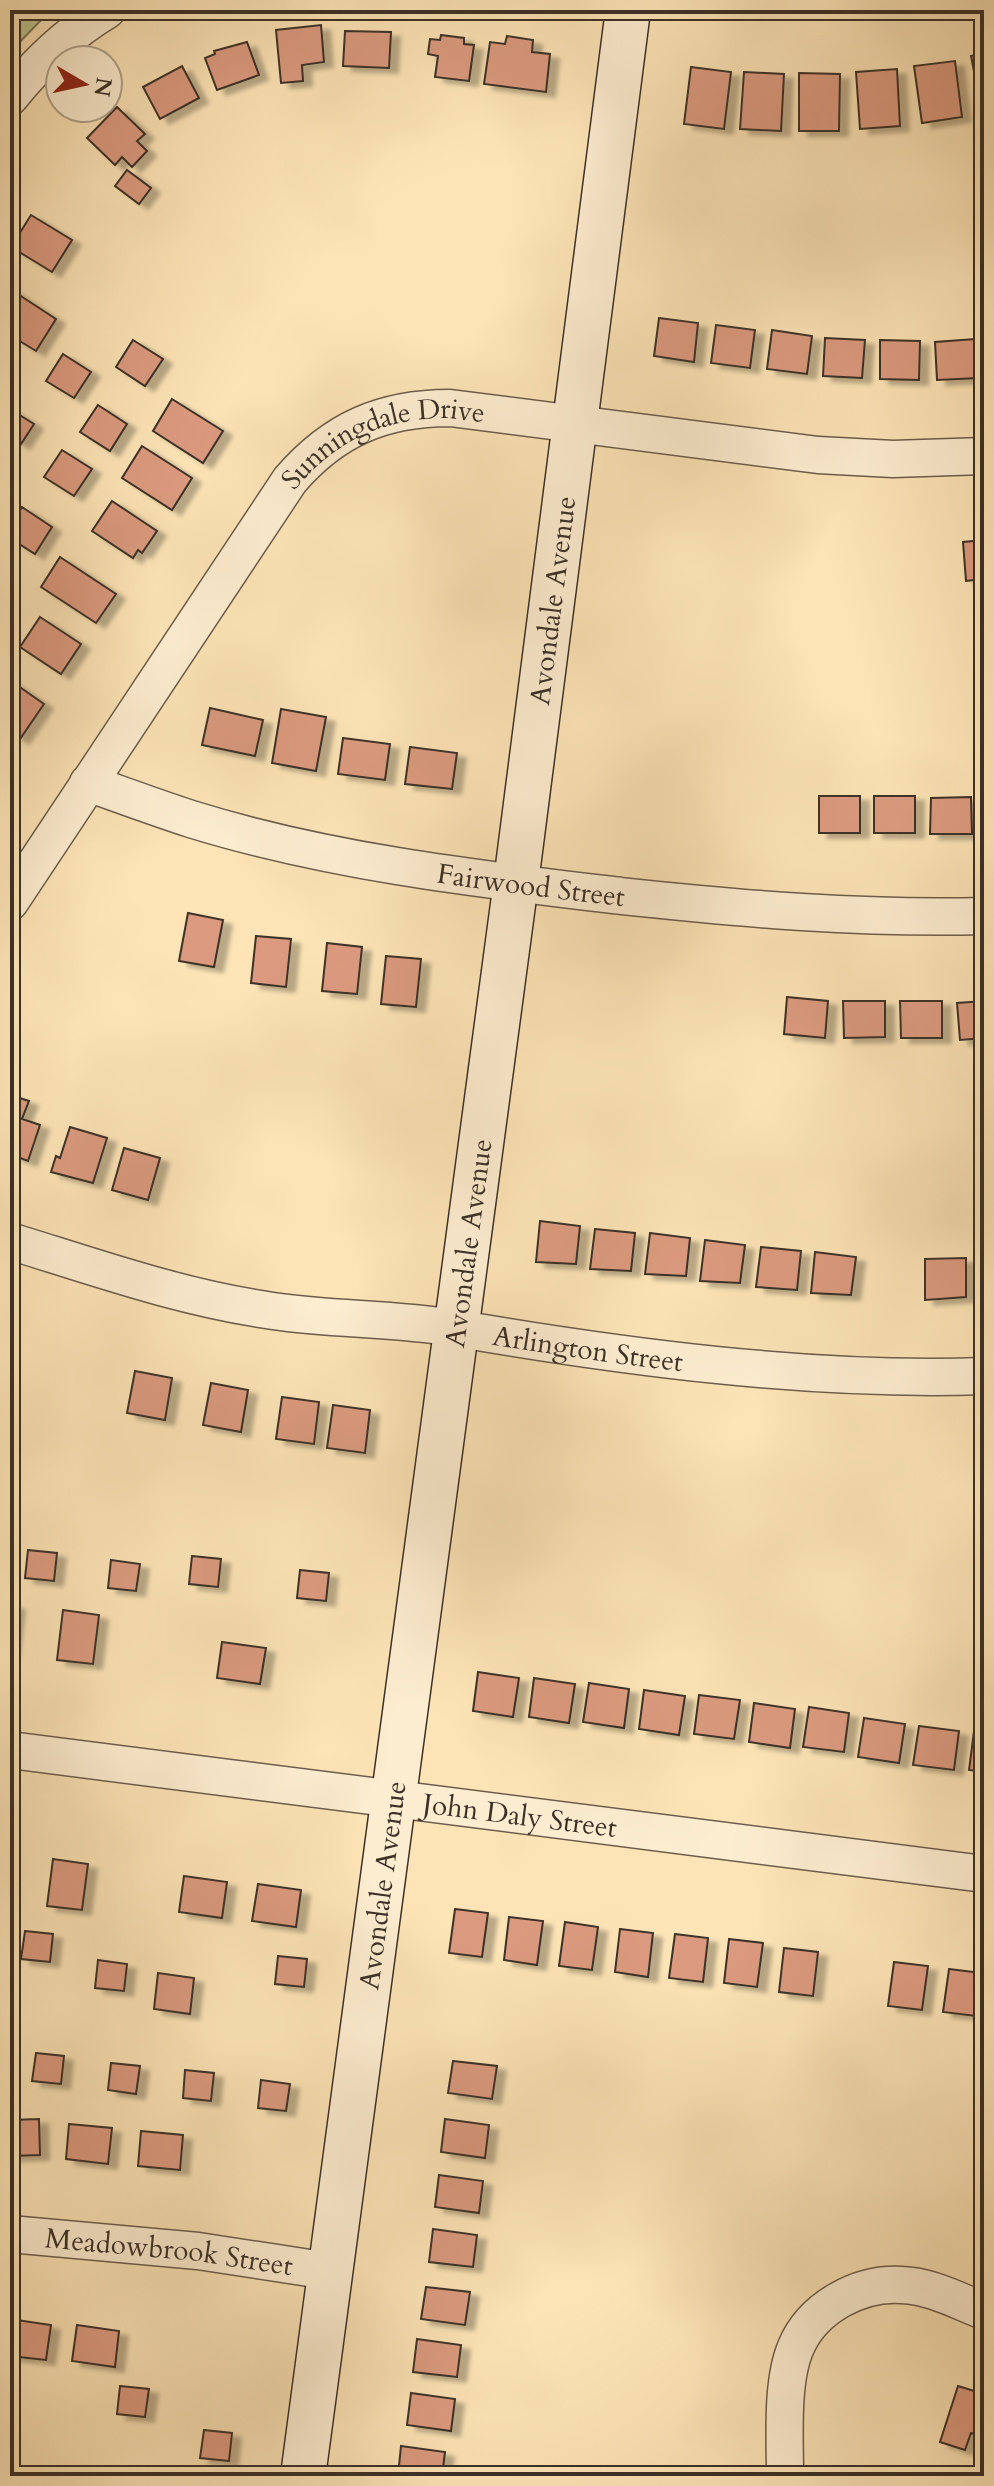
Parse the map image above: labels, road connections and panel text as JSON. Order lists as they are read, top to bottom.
{
  "streets": {
    "street": [
      "Sunningdale Drive",
      "Avondale Avenue",
      "Fairwood Street",
      "Arlington Street",
      "John Daly Street",
      "Meadowbrook Street"
    ]
  },
  "crossings": [
    ["Sunningdale Drive", "Avondale Avenue"],
    ["Sunningdale Drive", "Fairwood Street"],
    ["Avondale Avenue", "Fairwood Street"],
    ["Avondale Avenue", "Arlington Street"],
    ["Avondale Avenue", "John Daly Street"],
    ["Avondale Avenue", "Meadowbrook Street"]
  ],
  "north": "right"
}
